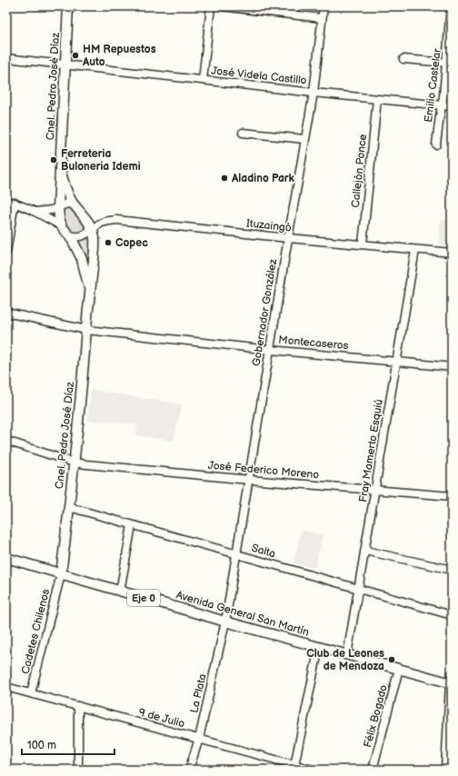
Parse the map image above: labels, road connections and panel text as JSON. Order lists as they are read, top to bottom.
{
  "streets": {
    "main road": ["Cnel. Pedro José Díaz", "Eje 0", "Avenida General San Martín"],
    "street": [
      "José Videla Castillo",
      "Emilio Castelar",
      "Callejón Ponce",
      "Ituzaingó",
      "Gobernador González",
      "Montecaseros",
      "Fray Mamerto Esquiú",
      "José Federico Moreno",
      "Salta",
      "Cadetes Chilenos",
      "La Plata",
      "Félix Bogado",
      "9 de Julio"
    ]
  },
  "crossings": [
    ["José Videla Castillo", "Emilio Castelar"],
    ["José Videla Castillo", "Cnel. Pedro José Díaz"],
    ["José Videla Castillo", "Callejón Ponce"],
    ["José Videla Castillo", "Gobernador González"],
    ["Cnel. Pedro José Díaz", "Ituzaingó"],
    ["Cnel. Pedro José Díaz", "Montecaseros"],
    ["Cnel. Pedro José Díaz", "José Federico Moreno"],
    ["Cnel. Pedro José Díaz", "Salta"],
    ["Cnel. Pedro José Díaz", "Avenida General San Martín"],
    ["Cnel. Pedro José Díaz", "Cadetes Chilenos"],
    ["Callejón Ponce", "Ituzaingó"],
    ["Ituzaingó", "Gobernador González"],
    ["Ituzaingó", "Fray Mamerto Esquiú"],
    ["Gobernador González", "Montecaseros"],
    ["Gobernador González", "José Federico Moreno"],
    ["Gobernador González", "Salta"],
    ["Gobernador González", "Avenida General San Martín"],
    ["Gobernador González", "La Plata"],
    ["Montecaseros", "Fray Mamerto Esquiú"],
    ["Fray Mamerto Esquiú", "José Federico Moreno"],
    ["Fray Mamerto Esquiú", "Salta"],
    ["Fray Mamerto Esquiú", "Avenida General San Martín"],
    ["Avenida General San Martín", "Cadetes Chilenos"],
    ["Avenida General San Martín", "La Plata"],
    ["Avenida General San Martín", "Félix Bogado"],
    ["Cadetes Chilenos", "9 de Julio"],
    ["La Plata", "9 de Julio"]
  ],
  "places": [
    "HM Repuestos Auto",
    "Ferreteria Buloneria Idemi",
    "Aladino Park",
    "Copec",
    "Club de Leones de Mendoza"
  ],
  "scale_bar": "100 m"
}
